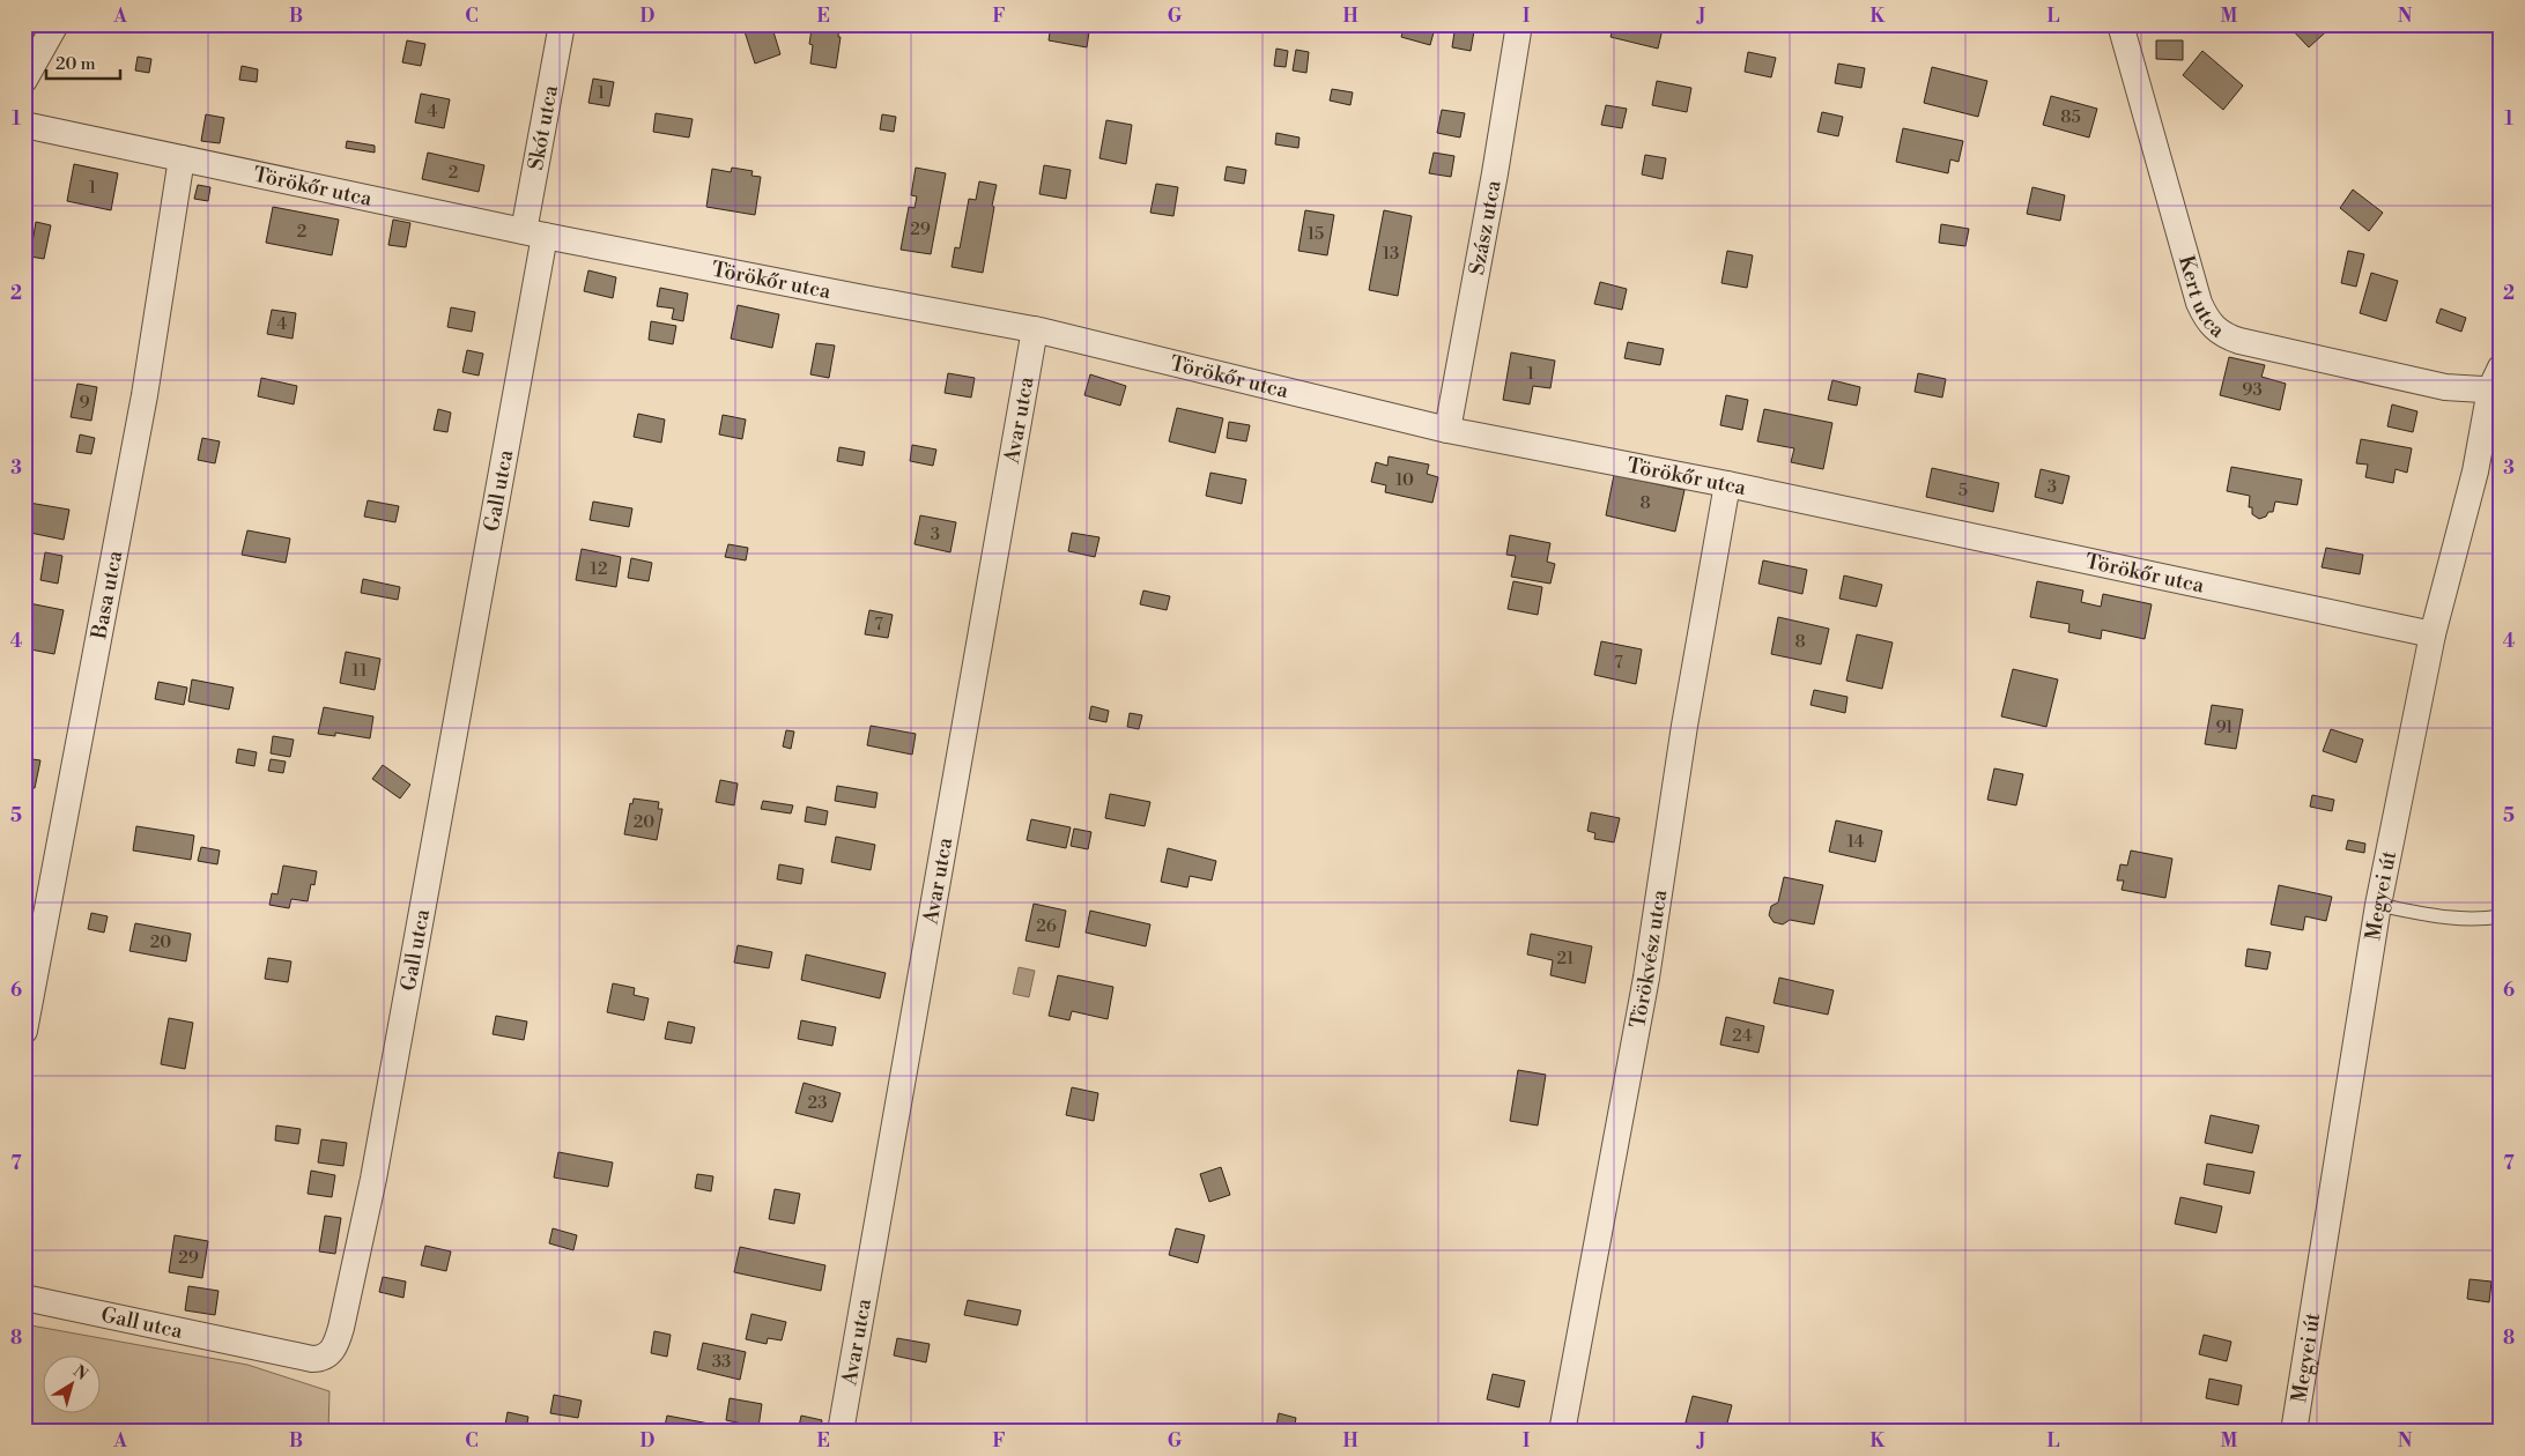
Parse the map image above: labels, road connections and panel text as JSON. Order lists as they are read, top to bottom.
{
  "streets": {
    "street": [
      "Skót utca",
      "Törökőr utca",
      "Szász utca",
      "Kert utca",
      "Avar utca",
      "Gall utca",
      "Basa utca",
      "Megyei út",
      "Törökvész utca"
    ]
  },
  "crossings": [
    ["Skót utca", "Törökőr utca"],
    ["Skót utca", "Gall utca"],
    ["Törökőr utca", "Szász utca"],
    ["Törökőr utca", "Avar utca"],
    ["Törökőr utca", "Gall utca"],
    ["Törökőr utca", "Basa utca"],
    ["Törökőr utca", "Megyei út"],
    ["Törökőr utca", "Törökvész utca"],
    ["Kert utca", "Megyei út"]
  ],
  "house_numbers": [
    "1",
    "4",
    "85",
    "2",
    "1",
    "29",
    "2",
    "15",
    "13",
    "4",
    "1",
    "93",
    "9",
    "10",
    "3",
    "5",
    "8",
    "3",
    "12",
    "7",
    "8",
    "7",
    "11",
    "91",
    "20",
    "14",
    "26",
    "20",
    "21",
    "24",
    "23",
    "29",
    "33"
  ],
  "scale_bar": "20 m",
  "north": "top right",
  "grid": {
    "columns": [
      "A",
      "B",
      "C",
      "D",
      "E",
      "F",
      "G",
      "H",
      "I",
      "J",
      "K",
      "L",
      "M",
      "N"
    ],
    "rows": [
      "1",
      "2",
      "3",
      "4",
      "5",
      "6",
      "7",
      "8"
    ]
  }
}
